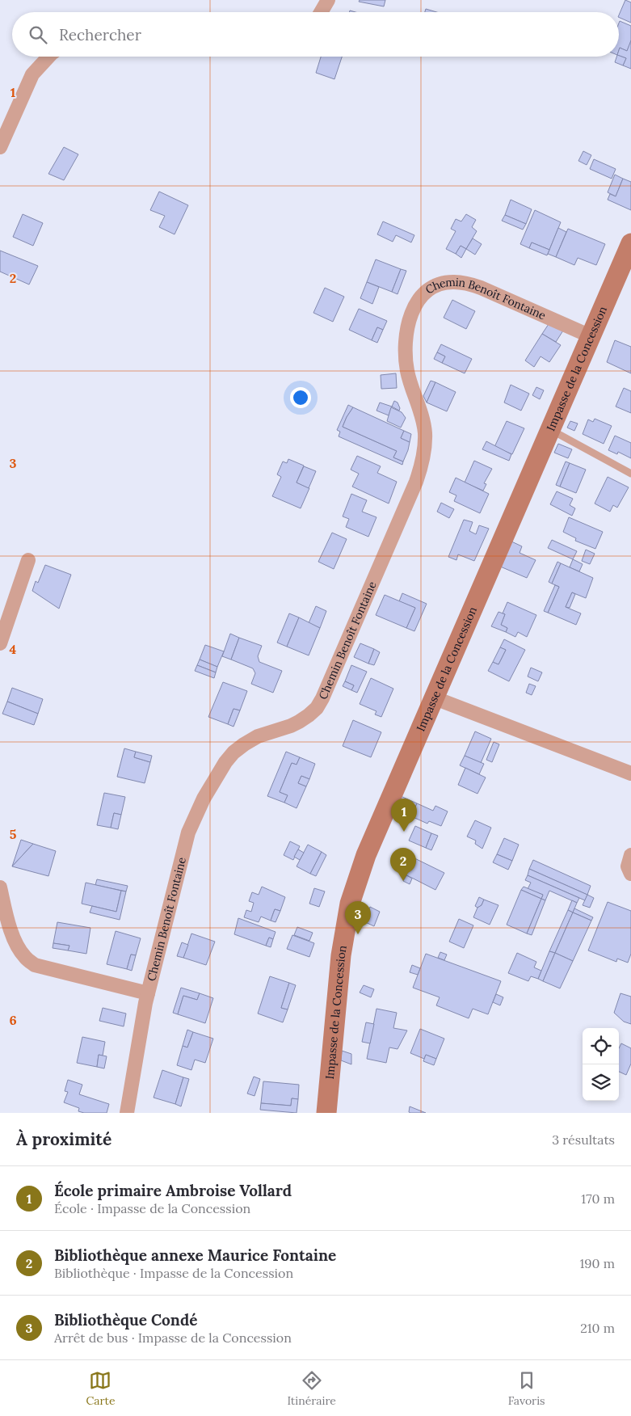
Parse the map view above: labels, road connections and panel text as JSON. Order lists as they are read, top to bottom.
{
  "streets": {
    "street": ["Chemin Benoît Fontaine", "Impasse de la Concession"]
  },
  "crossings": [
    ["Chemin Benoît Fontaine", "Impasse de la Concession"]
  ],
  "page": {
    "search": "Rechercher",
    "pins": ["1", "2", "3"],
    "heading": ["À proximité", "3 résultats"],
    "list": [
      {
        "mark": "1",
        "name": "École primaire Ambroise Vollard",
        "note": "École · Impasse de la Concession",
        "value": "170 m"
      },
      {
        "mark": "2",
        "name": "Bibliothèque annexe Maurice Fontaine",
        "note": "Bibliothèque · Impasse de la Concession",
        "value": "190 m"
      },
      {
        "mark": "3",
        "name": "Bibliothèque Condé",
        "note": "Arrêt de bus · Impasse de la Concession",
        "value": "210 m"
      }
    ],
    "nav": ["Carte", "Itinéraire", "Favoris"]
  },
  "grid": {
    "rows": [
      "1",
      "2",
      "3",
      "4",
      "5",
      "6"
    ]
  }
}
